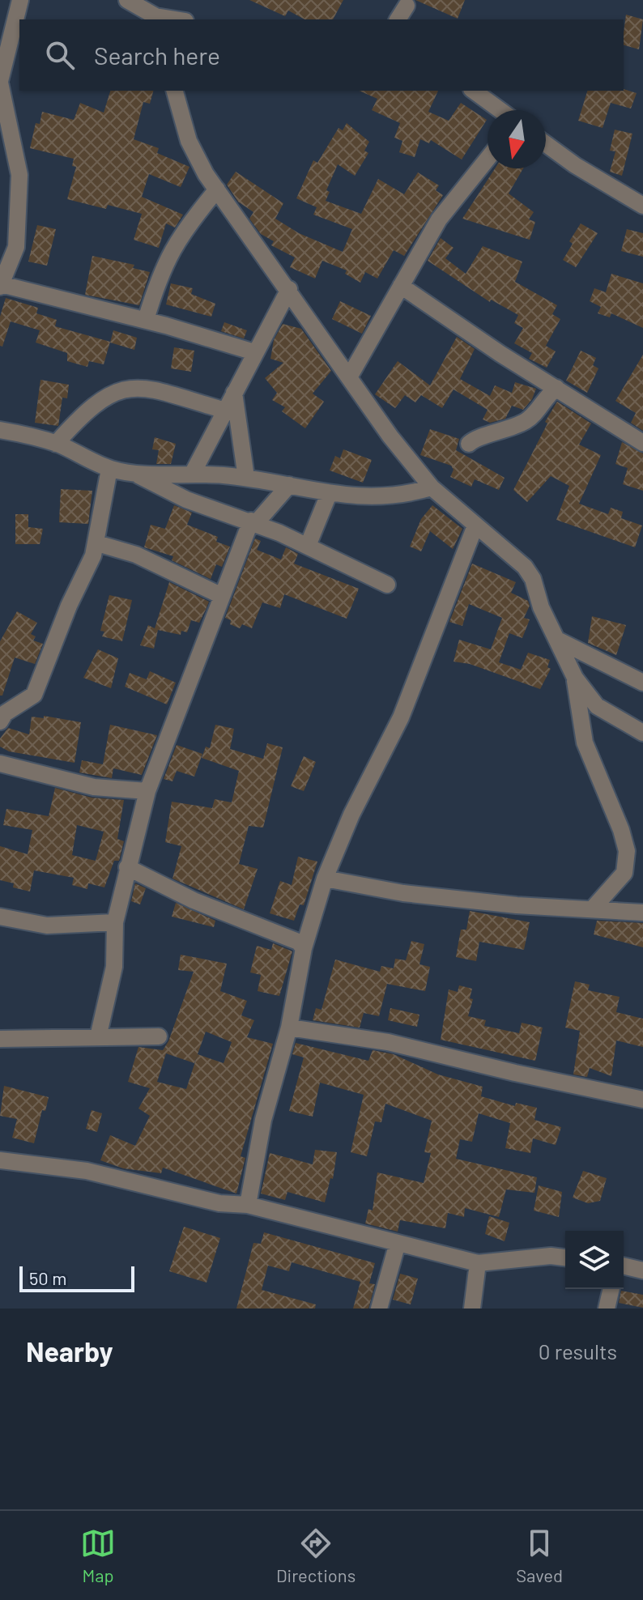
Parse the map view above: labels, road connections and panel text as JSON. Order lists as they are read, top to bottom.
{
  "scale_bar": "50 m",
  "north": "bottom",
  "page": {
    "search": "Search here",
    "scale": "50 m",
    "heading": ["Nearby", "0 results"],
    "nav": ["Map", "Directions", "Saved"]
  }
}
